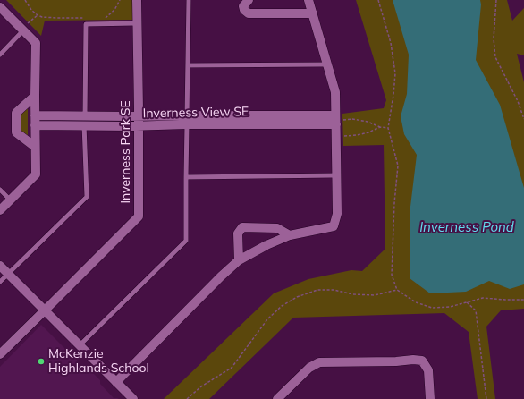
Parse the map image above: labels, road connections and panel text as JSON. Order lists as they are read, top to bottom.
{
  "streets": {
    "street": ["Inverness View SE", "Inverness Park SE"]
  },
  "crossings": [
    ["Inverness View SE", "Inverness Park SE"]
  ],
  "water": ["Inverness Pond"],
  "places": ["McKenzie Highlands School"]
}
